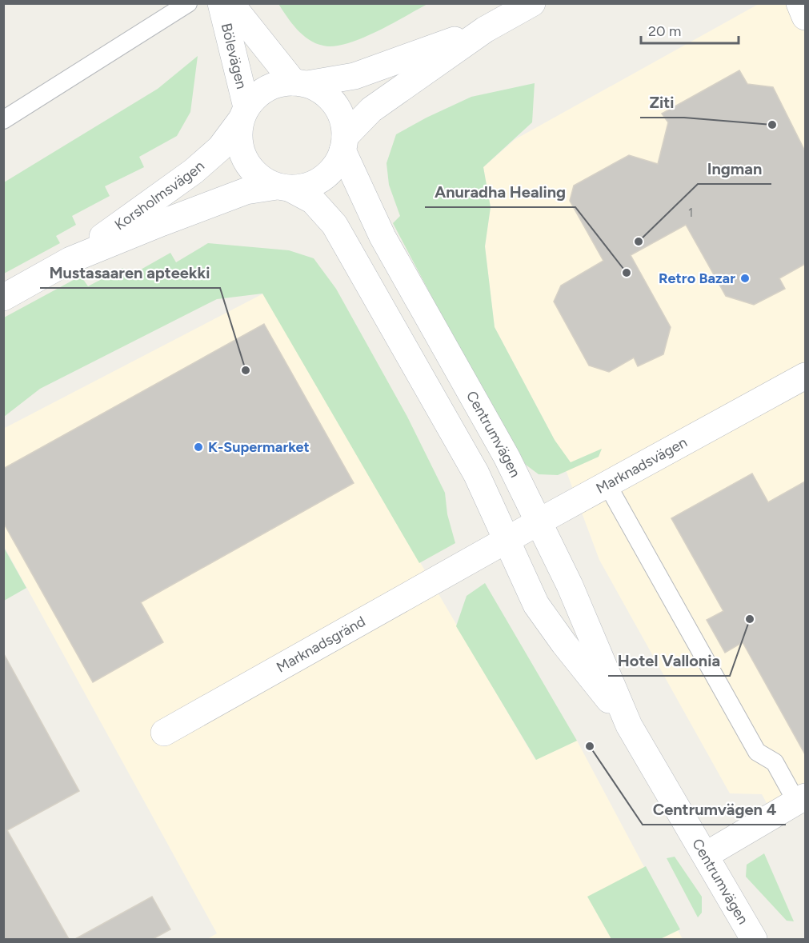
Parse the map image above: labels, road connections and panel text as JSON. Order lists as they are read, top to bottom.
{
  "streets": {
    "main road": [
      "Bölevägen",
      "Korsholmsvägen",
      "Centrumvägen",
      "Marknadsvägen",
      "Marknadsgränd"
    ]
  },
  "crossings": [
    ["Bölevägen", "Korsholmsvägen"],
    ["Bölevägen", "Centrumvägen"],
    ["Korsholmsvägen", "Centrumvägen"],
    ["Centrumvägen", "Marknadsvägen"],
    ["Marknadsvägen", "Marknadsgränd"]
  ],
  "places": [
    "Ziti",
    "Ingman",
    "Anuradha Healing",
    "Retro Bazar",
    "Mustasaaren apteekki",
    "K-Supermarket",
    "Hotel Vallonia",
    "Centrumvägen 4"
  ],
  "house_numbers": ["1"],
  "scale_bar": "20 m"
}
